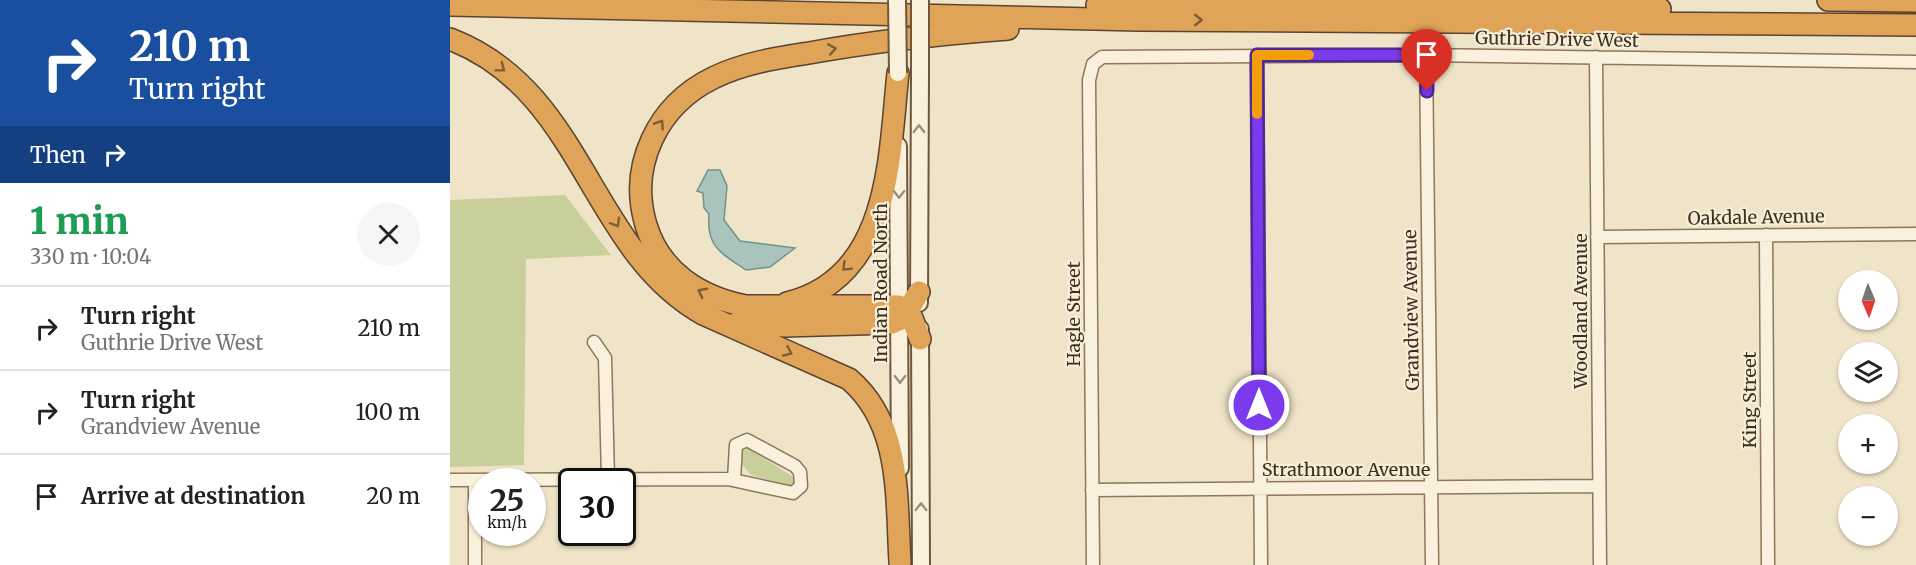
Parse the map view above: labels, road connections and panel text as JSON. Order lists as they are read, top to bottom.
{
  "streets": {
    "main road": ["Indian Road North"],
    "street": [
      "Guthrie Drive West",
      "Oakdale Avenue",
      "Grandview Avenue",
      "Woodland Avenue",
      "Hagle Street",
      "King Street",
      "Strathmoor Avenue"
    ]
  },
  "crossings": [
    ["Guthrie Drive West", "Grandview Avenue"],
    ["Guthrie Drive West", "Woodland Avenue"],
    ["Guthrie Drive West", "Hagle Street"],
    ["Oakdale Avenue", "Woodland Avenue"],
    ["Oakdale Avenue", "King Street"],
    ["Grandview Avenue", "Strathmoor Avenue"],
    ["Woodland Avenue", "Strathmoor Avenue"],
    ["Hagle Street", "Strathmoor Avenue"]
  ],
  "north": "bottom",
  "page": {
    "turn": ["210 m", "Turn right"],
    "then": "Then",
    "heading": ["1 min", "330 m · 10:04"],
    "map_buttons": ["+", "−"],
    "list": [
      {
        "name": "Turn right",
        "note": "Guthrie Drive West",
        "value": "210 m"
      },
      {
        "name": "Turn right",
        "note": "Grandview Avenue",
        "value": "100 m"
      },
      {
        "name": "Arrive at destination",
        "value": "20 m"
      }
    ],
    "speed": "25 km/h",
    "limit": "30"
  }
}
